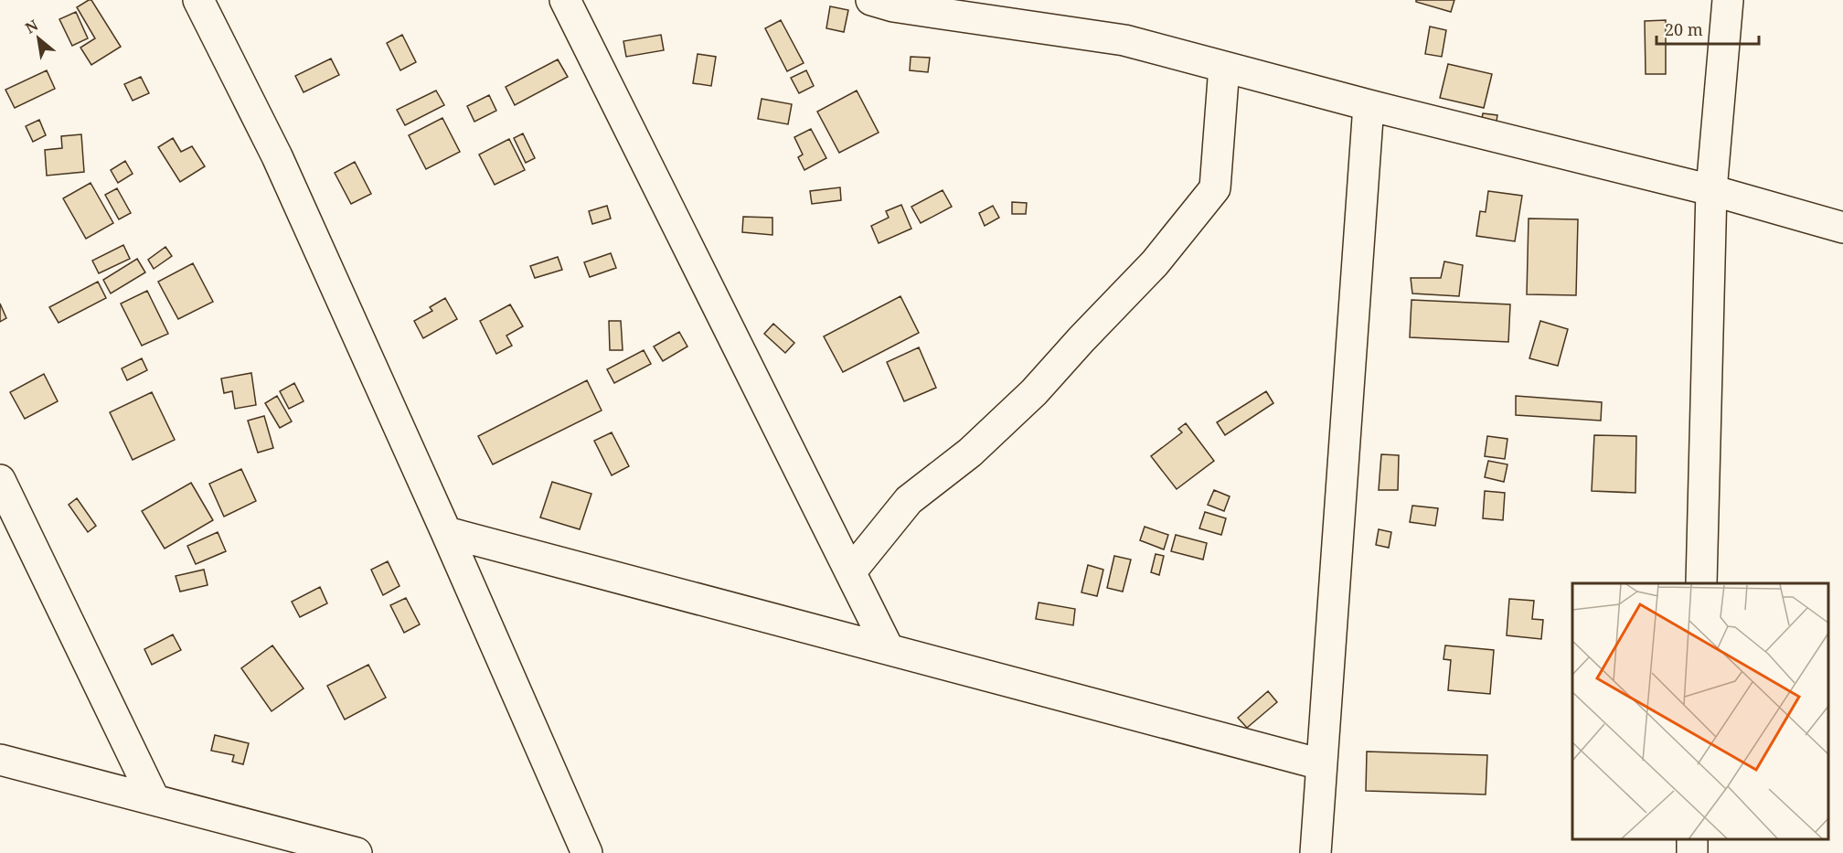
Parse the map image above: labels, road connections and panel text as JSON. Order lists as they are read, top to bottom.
{
  "scale_bar": "20 m",
  "north": "top left"
}
